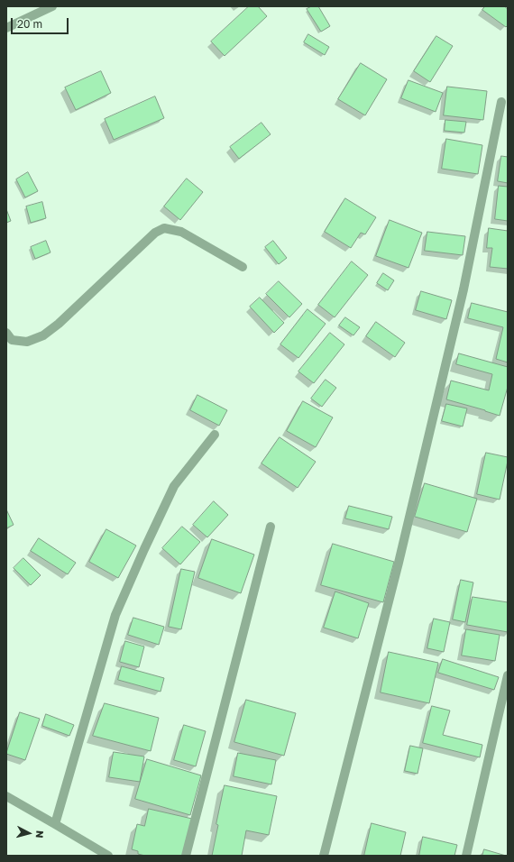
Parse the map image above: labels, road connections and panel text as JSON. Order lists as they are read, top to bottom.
{
  "scale_bar": "20 m",
  "north": "right"
}
